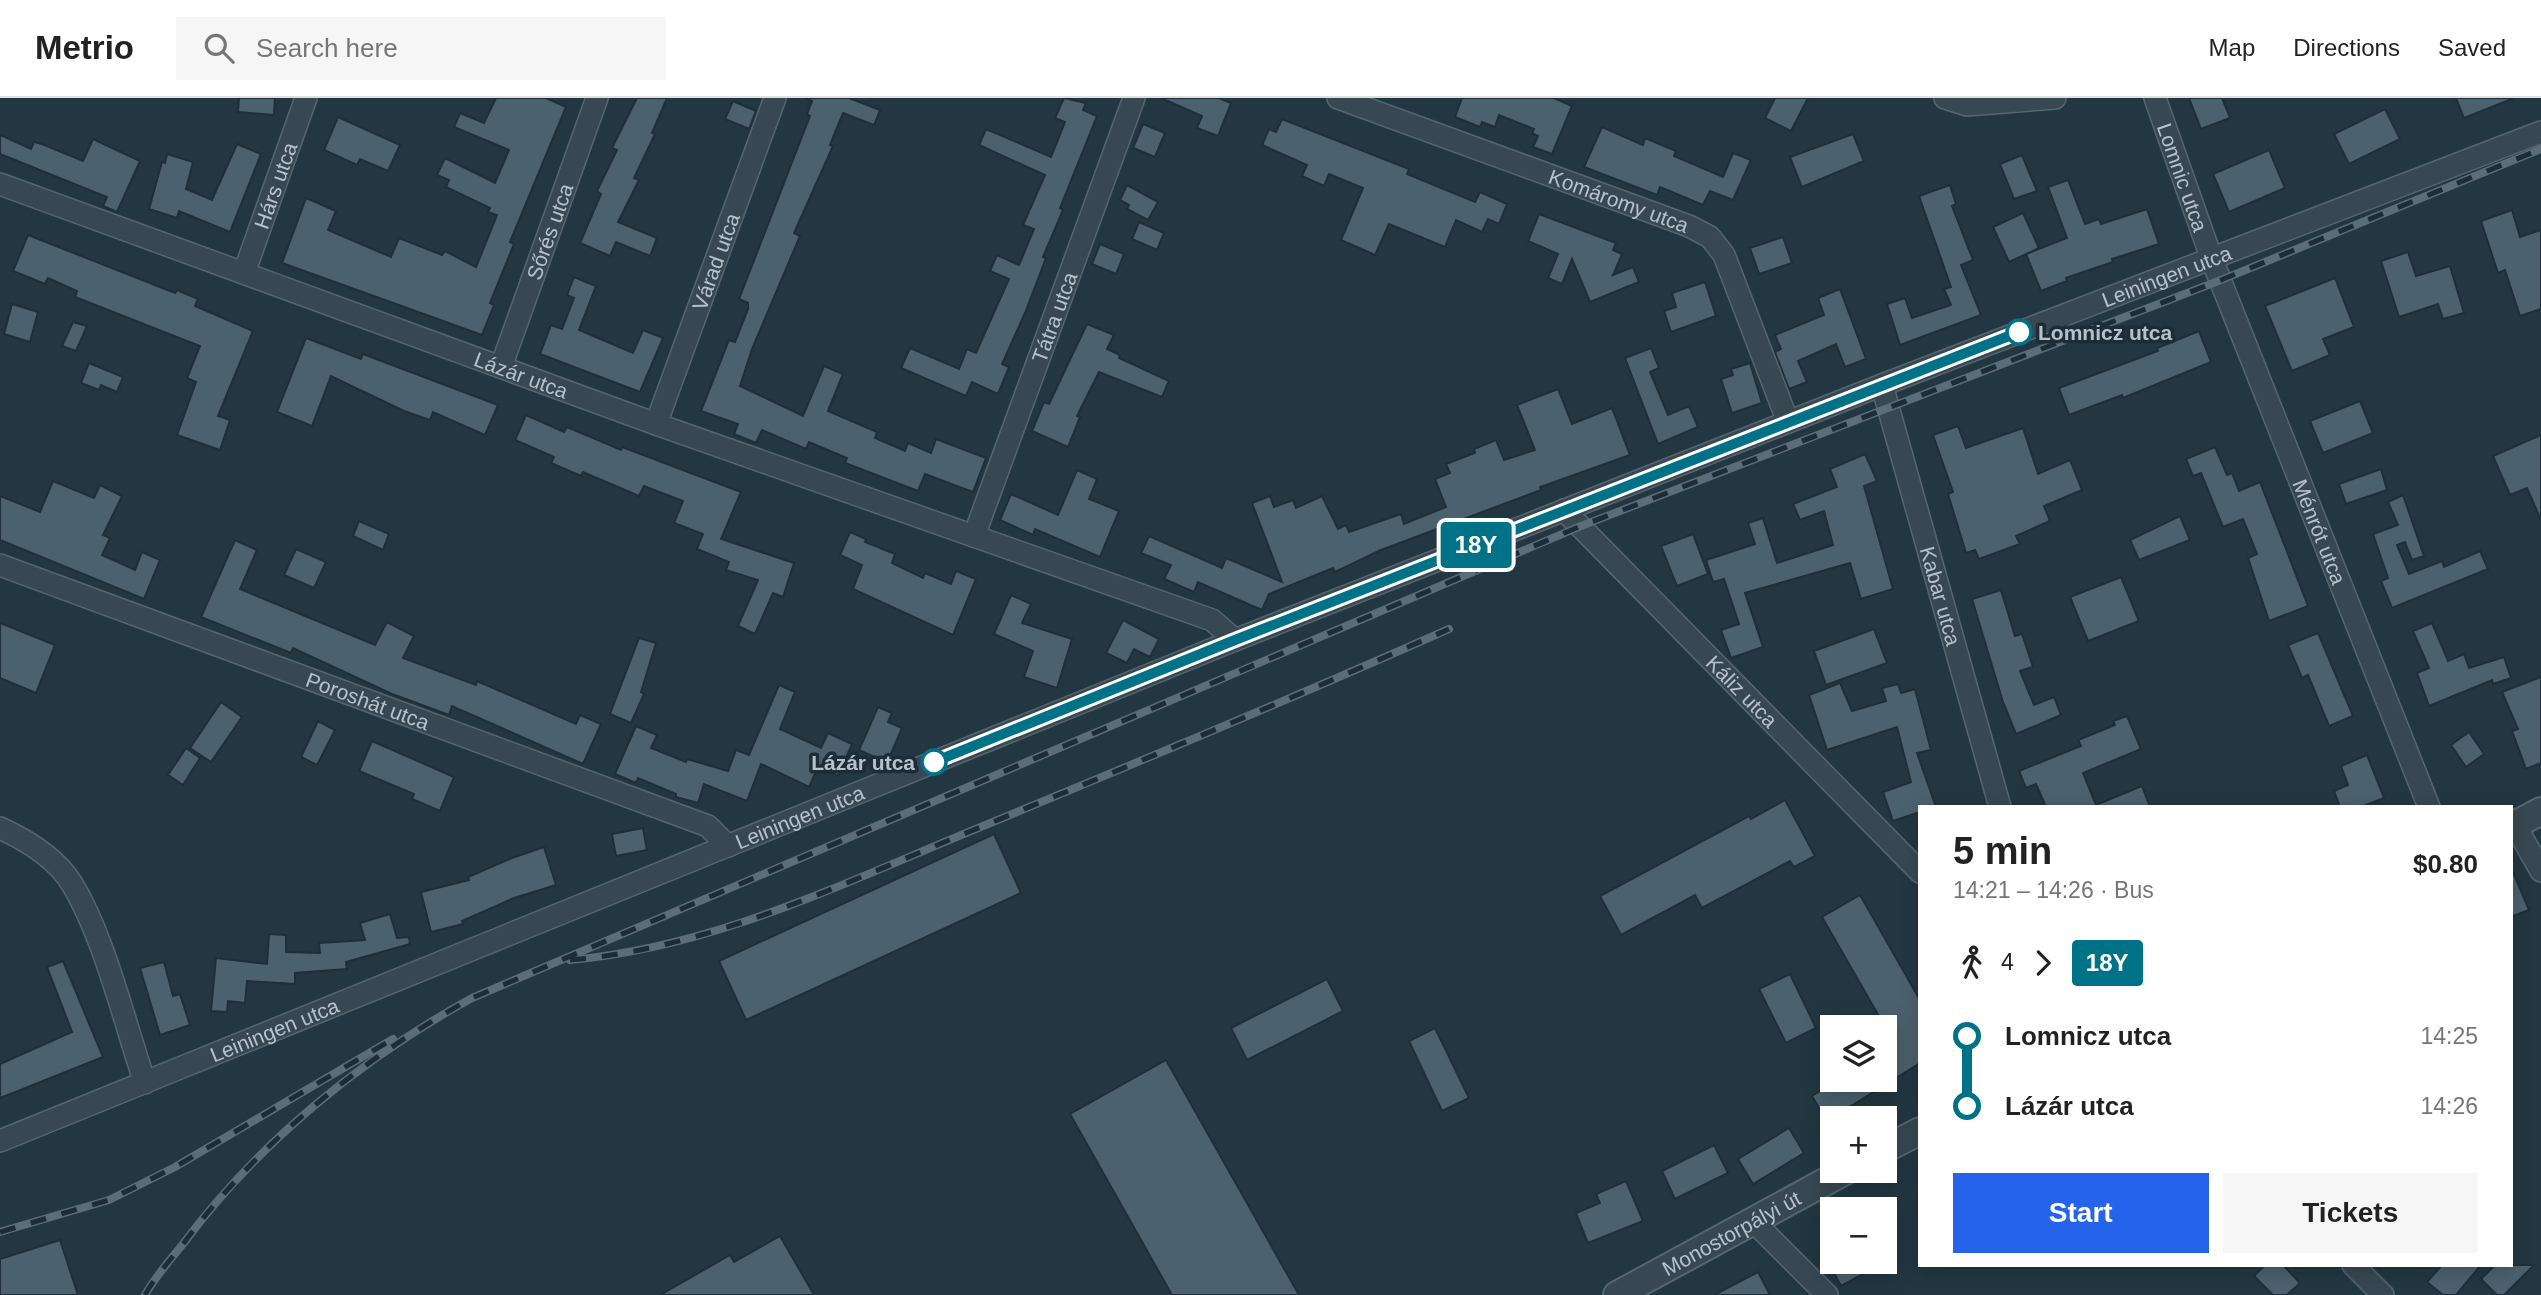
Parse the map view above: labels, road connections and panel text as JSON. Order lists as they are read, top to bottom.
{
  "streets": {
    "street": [
      "Lomnic utca",
      "Hárs utca",
      "Komáromy utca",
      "Sőrés utca",
      "Várad utca",
      "Leiningen utca",
      "Tátra utca",
      "Lázár utca",
      "Ménrót utca",
      "Kabar utca",
      "Káliz utca",
      "Poroshát utca",
      "Monostorpályi út"
    ]
  },
  "crossings": [
    ["Lomnic utca", "Leiningen utca"],
    ["Lomnic utca", "Ménrót utca"],
    ["Hárs utca", "Lázár utca"],
    ["Komáromy utca", "Leiningen utca"],
    ["Sőrés utca", "Lázár utca"],
    ["Várad utca", "Lázár utca"],
    ["Leiningen utca", "Lázár utca"],
    ["Leiningen utca", "Ménrót utca"],
    ["Leiningen utca", "Kabar utca"],
    ["Leiningen utca", "Káliz utca"],
    ["Leiningen utca", "Poroshát utca"],
    ["Tátra utca", "Lázár utca"]
  ],
  "places": ["Lomnicz utca", "Lázár utca"],
  "lines": ["bus line 18Y"],
  "page": {
    "header": "Metrio",
    "search": "Search here",
    "nav": ["Map", "Directions", "Saved"],
    "on_map": "18Y",
    "heading": ["5 min", "14:21 – 14:26 · Bus", "$0.80"],
    "legs": ["4", "18Y"],
    "list": [
      {
        "name": "Lomnicz utca",
        "value": "14:25"
      },
      {
        "name": "Lázár utca",
        "value": "14:26"
      }
    ],
    "map_buttons": ["+", "−"],
    "buttons": ["Start", "Tickets"]
  }
}
